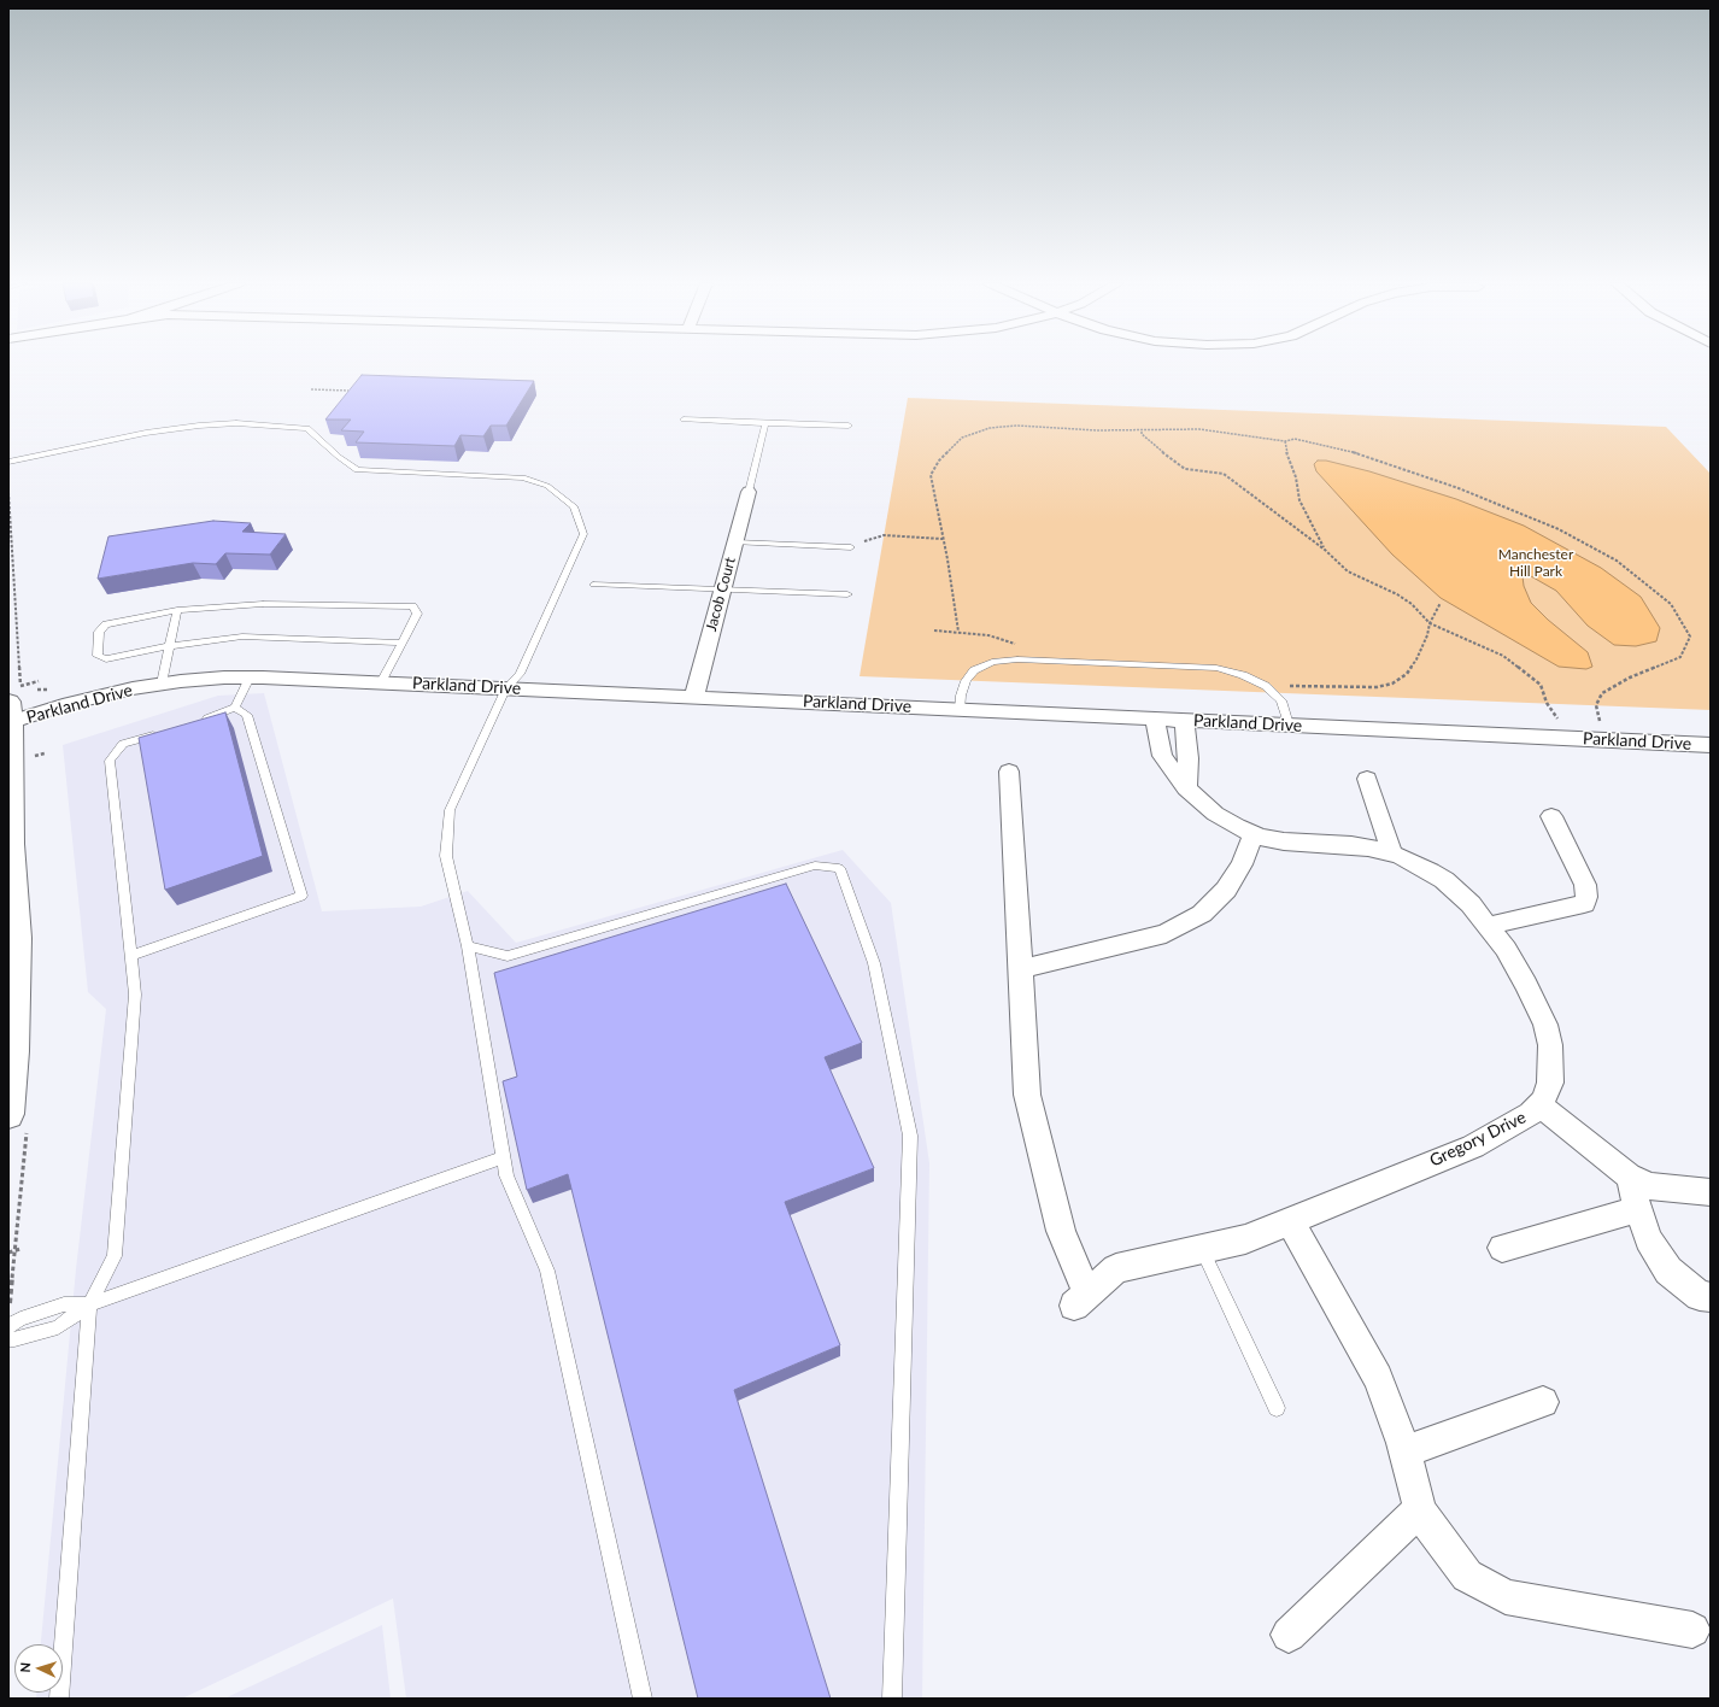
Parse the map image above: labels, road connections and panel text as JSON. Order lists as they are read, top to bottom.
{
  "streets": {
    "street": ["Jacob Court", "Parkland Drive", "Gregory Drive"]
  },
  "crossings": [
    ["Jacob Court", "Parkland Drive"],
    ["Parkland Drive", "Gregory Drive"]
  ],
  "parks": ["Manchester Hill Park"],
  "north": "left"
}
